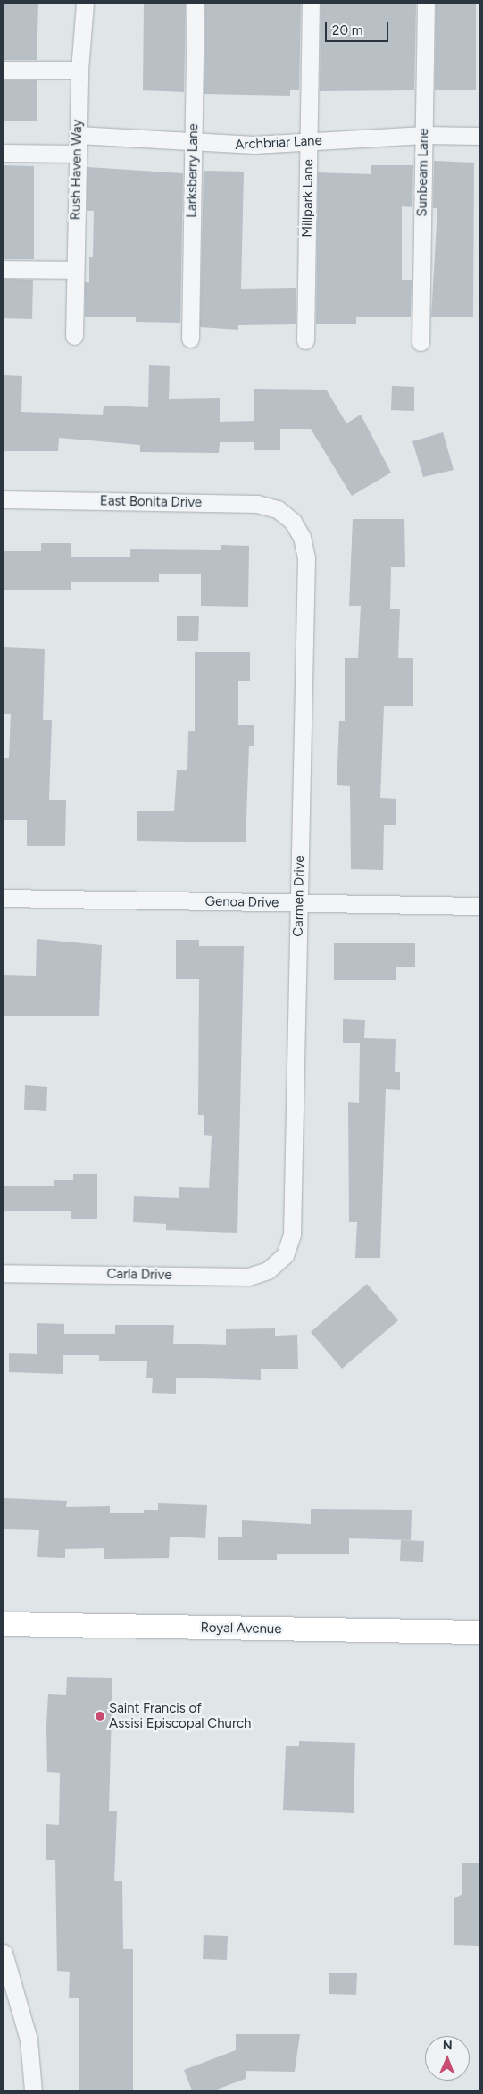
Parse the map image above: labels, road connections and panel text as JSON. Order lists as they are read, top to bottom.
{
  "streets": {
    "main road": ["Royal Avenue"],
    "street": [
      "Archbriar Lane",
      "Rush Haven Way",
      "Larksberry Lane",
      "Sunbeam Lane",
      "Millpark Lane",
      "East Bonita Drive",
      "Carmen Drive",
      "Genoa Drive",
      "Carla Drive"
    ]
  },
  "crossings": [
    ["Archbriar Lane", "Rush Haven Way"],
    ["Archbriar Lane", "Larksberry Lane"],
    ["Archbriar Lane", "Sunbeam Lane"],
    ["Archbriar Lane", "Millpark Lane"],
    ["East Bonita Drive", "Carmen Drive"],
    ["Carmen Drive", "Genoa Drive"],
    ["Carmen Drive", "Carla Drive"]
  ],
  "places": ["Saint Francis of Assisi Episcopal Church"],
  "scale_bar": "20 m",
  "north": "top"
}
